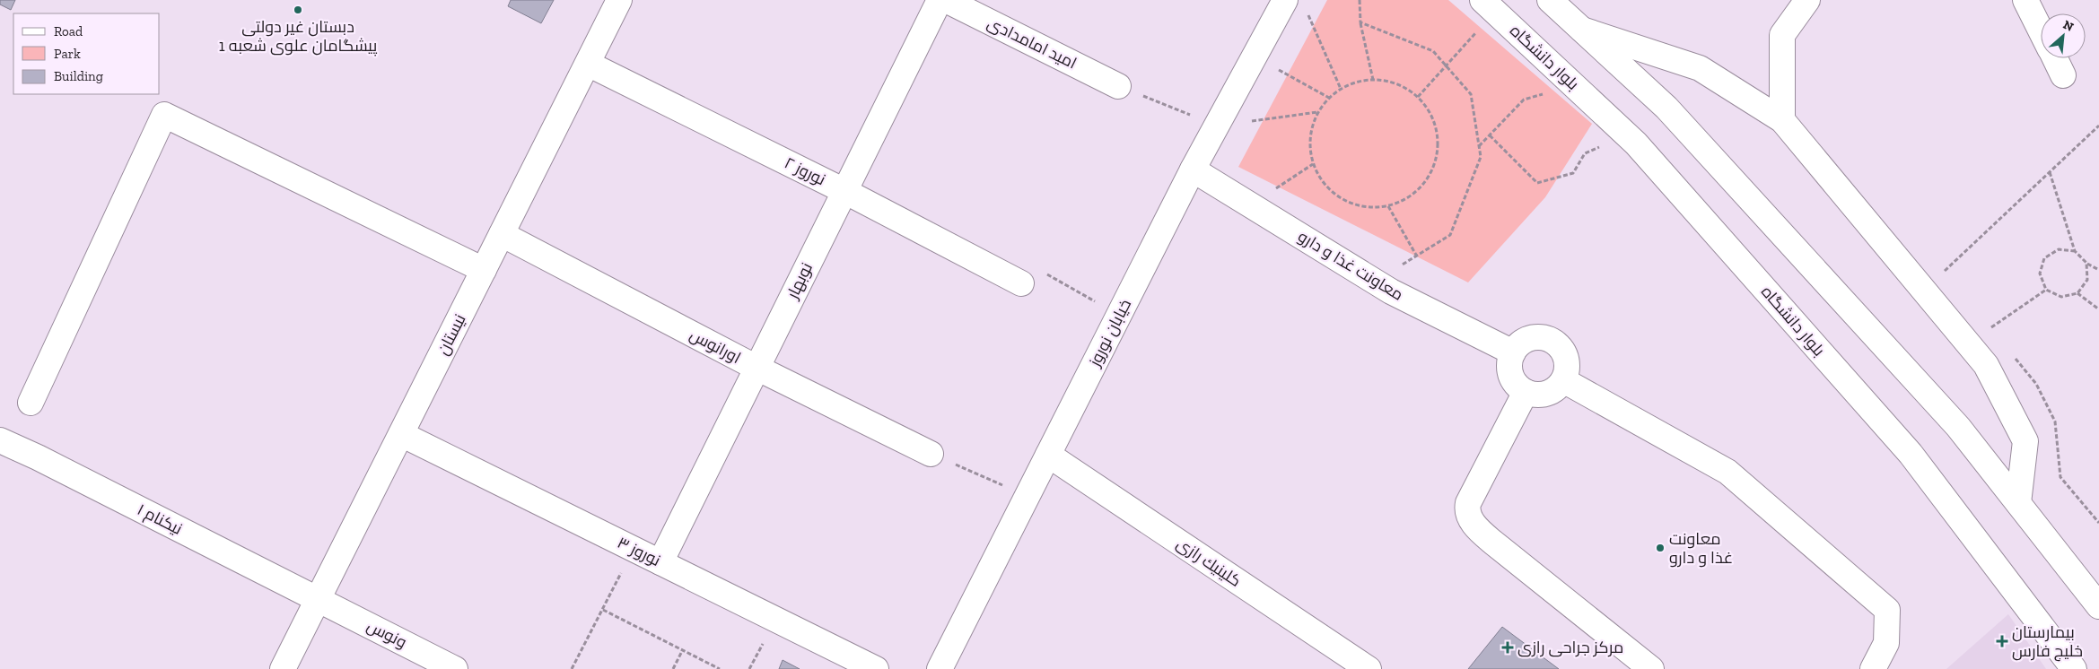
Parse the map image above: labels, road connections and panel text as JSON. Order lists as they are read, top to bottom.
{
  "streets": {
    "street": [
      "امید امامدادی",
      "بلوار دانشگاه",
      "نوروز ۲",
      "معاونت غذا و دارو",
      "نوبهار",
      "خیابان نوروز",
      "نیستان",
      "اورانوس",
      "نیکنام ۱",
      "نوروز ۳",
      "كلينيك رازی",
      "ونوس"
    ]
  },
  "crossings": [
    ["نوروز ۲", "نوبهار"],
    ["نوروز ۲", "نیستان"],
    ["معاونت غذا و دارو", "خیابان نوروز"],
    ["نوبهار", "اورانوس"],
    ["نوبهار", "نوروز ۳"],
    ["خیابان نوروز", "كلينيك رازی"],
    ["نیستان", "اورانوس"],
    ["نیستان", "نیکنام ۱"],
    ["نیستان", "نوروز ۳"],
    ["نیستان", "ونوس"],
    ["نیکنام ۱", "ونوس"]
  ],
  "places": {
    "other": ["دبستان غیر دولتی پیشگامان علوی شعبه 1", "معاونت غذا و دارو"],
    "health": ["بیمارستان خلیج فارس", "مرکز جراحی رازی"]
  },
  "legend": ["Road", "Park", "Building"],
  "north": "top right"
}
